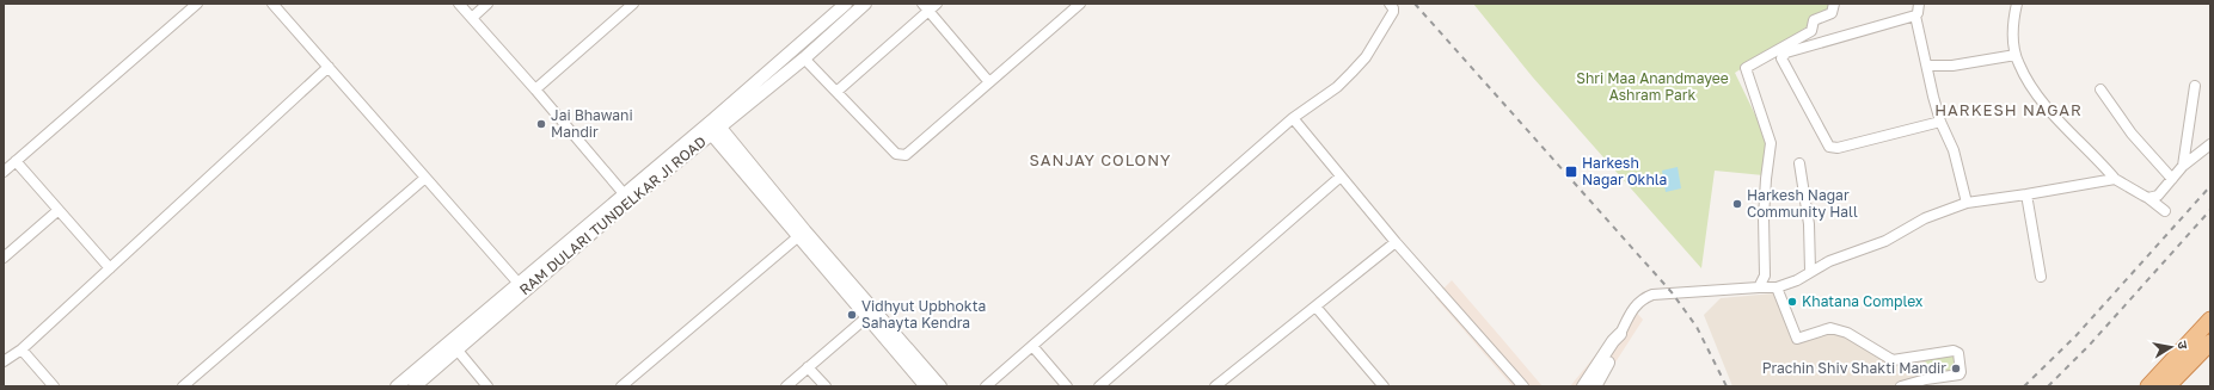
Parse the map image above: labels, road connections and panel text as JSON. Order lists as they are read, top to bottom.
{
  "streets": {
    "street": ["RAM DULARI TUNDELKAR JI ROAD"]
  },
  "districts": ["HARKESH NAGAR", "SANJAY COLONY"],
  "parks": ["Shri Maa Anandmayee Ashram Park"],
  "places": {
    "other": [
      "Jai Bhawani Mandir",
      "Harkesh Nagar Community Hall",
      "Khatana Complex",
      "Vidhyut Upbhokta Sahayta Kendra",
      "Prachin Shiv Shakti Mandir"
    ],
    "transit": ["Harkesh Nagar Okhla"]
  },
  "north": "right"
}
